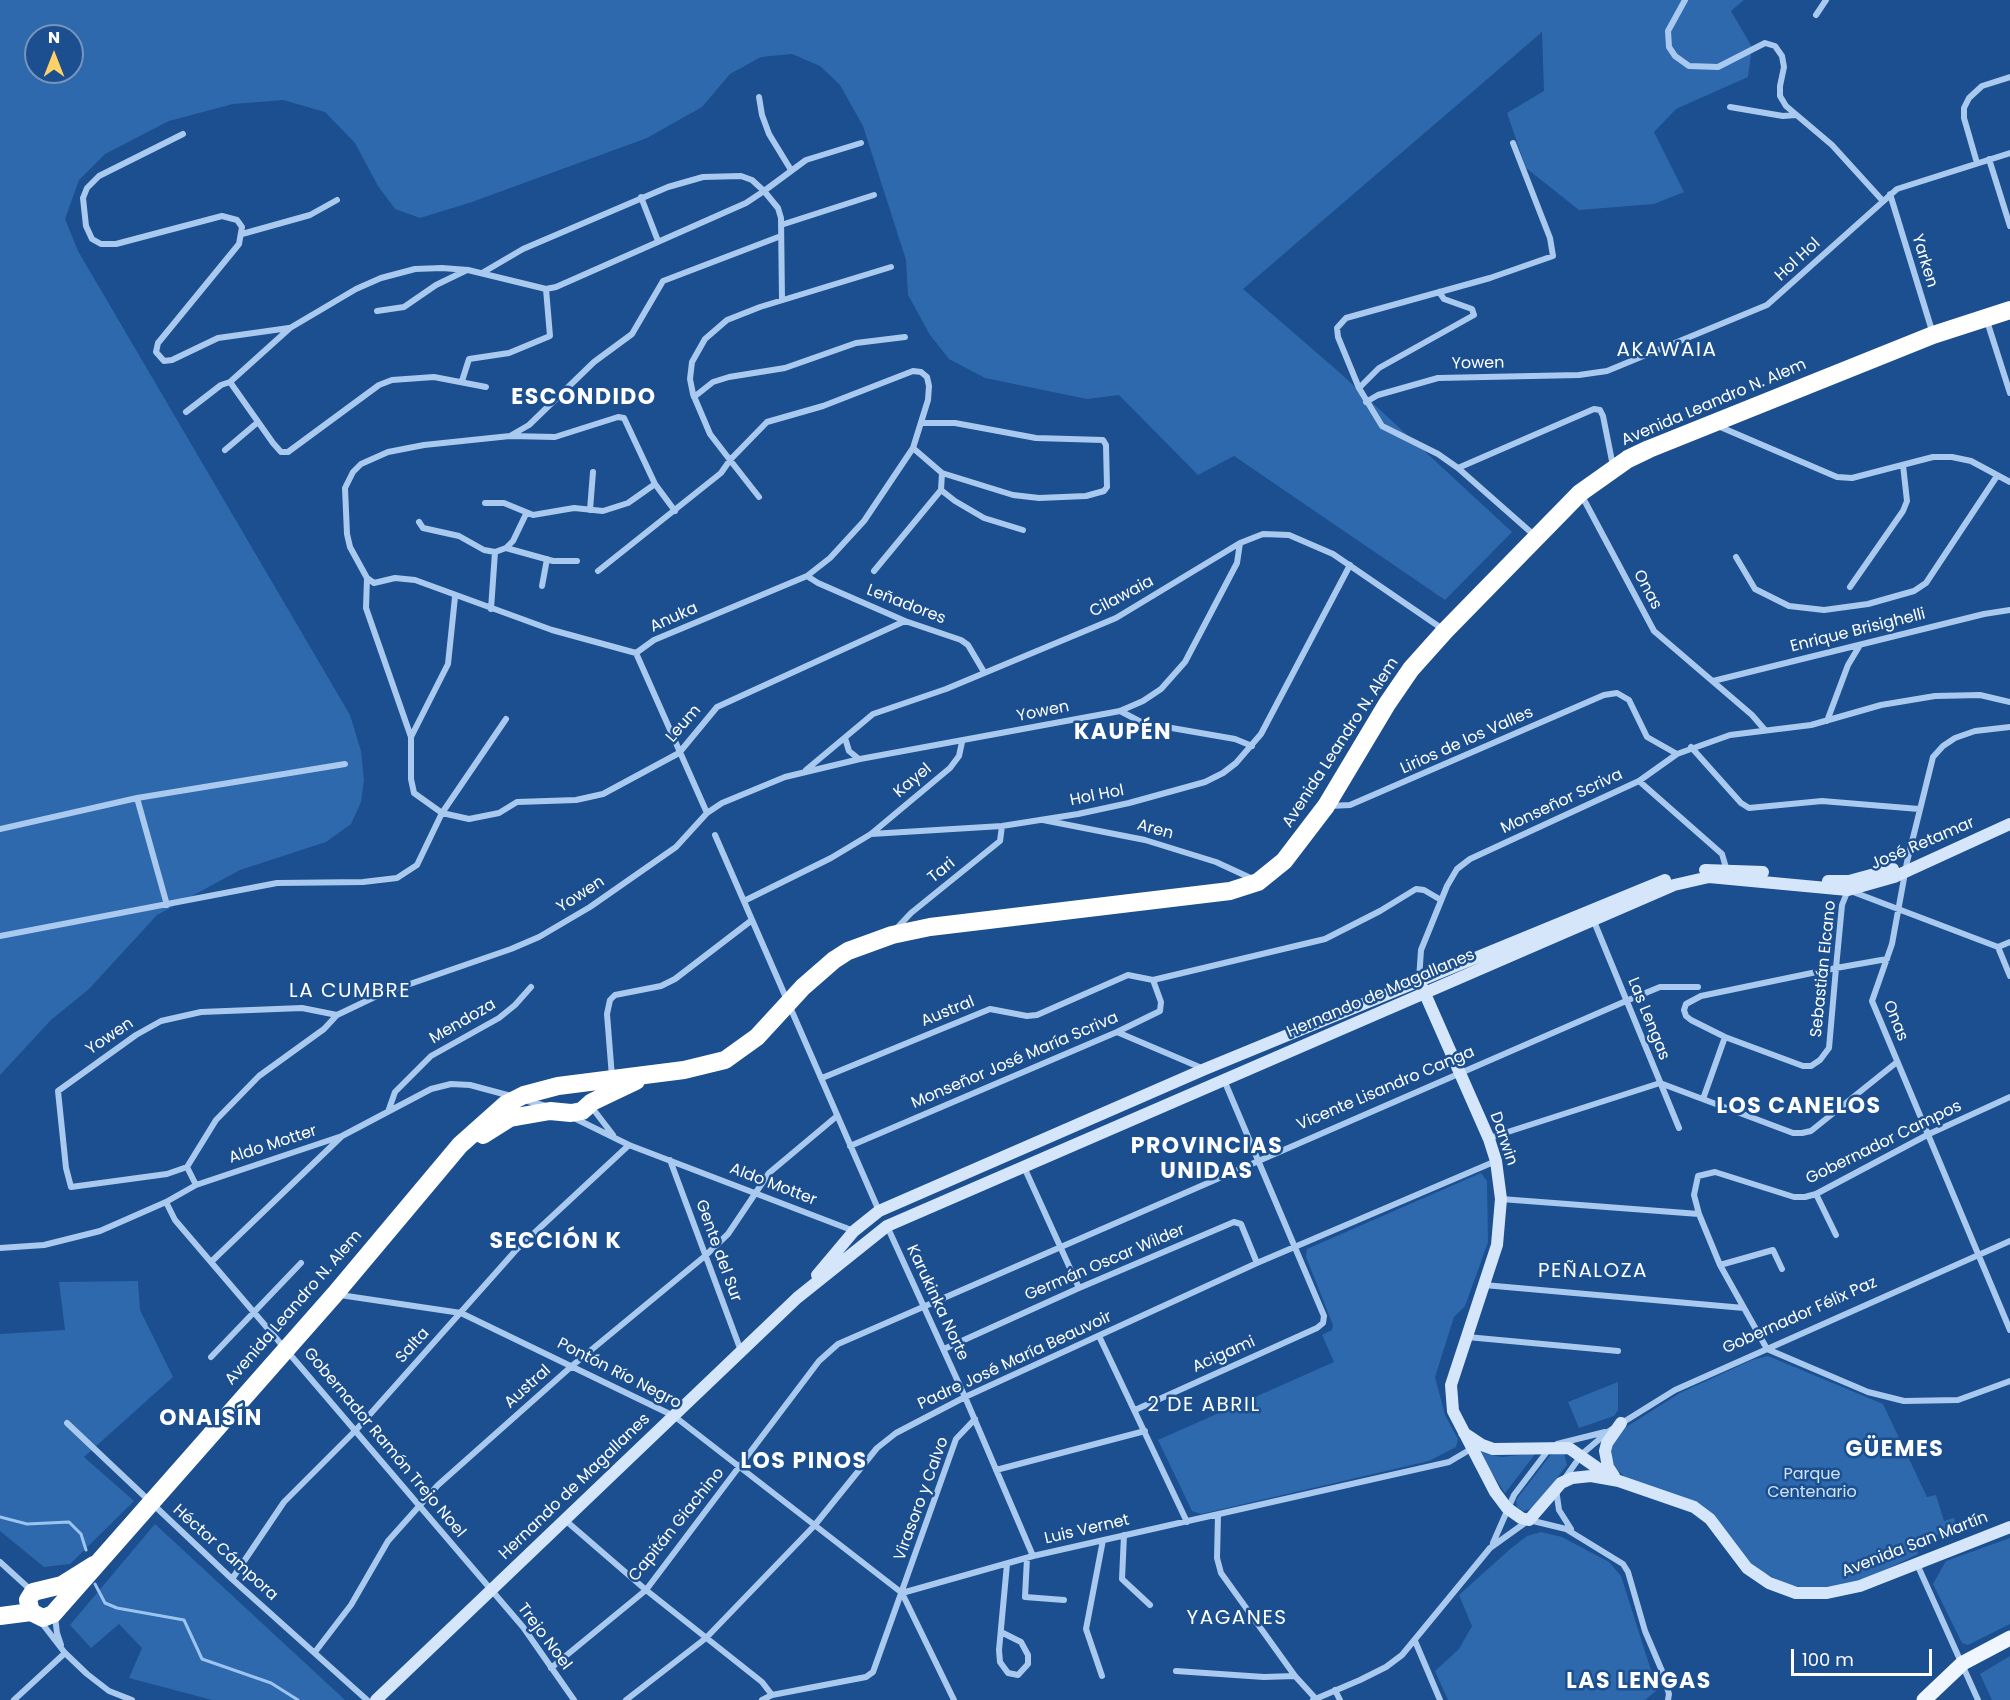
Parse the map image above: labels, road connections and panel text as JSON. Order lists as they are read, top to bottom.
{
  "streets": {
    "highway": ["Avenida Leandro N. Alem"],
    "main road": [
      "José Retamar",
      "Hernando de Magallanes",
      "Darwin",
      "Gobernador Félix Paz",
      "Avenida San Martín"
    ],
    "street": [
      "Hol Hol",
      "Yarken",
      "Yowen",
      "Onas",
      "Cilawaia",
      "Leñadores",
      "Anuka",
      "Enrique Brisighelli",
      "Leum",
      "Lirios de los Valles",
      "Kayel",
      "Monseñor Scriva",
      "Aren",
      "Tari",
      "Sebastián Elcano",
      "Austral",
      "Las Lengas",
      "Mendoza",
      "Monseñor José María Scriva",
      "Vicente Lisandro Canga",
      "Gobernador Campos",
      "Aldo Motter",
      "Gente del Sur",
      "Germán Oscar Wilder",
      "Karukinka Norte",
      "Salta",
      "Acigami",
      "Padre José María Beauvoir",
      "Pontón Río Negro",
      "Gobernador Ramón Trejo Noel",
      "Virasoro y Calvo",
      "Capitán Giachino",
      "Luis Vernet",
      "Héctor Cámpora",
      "Trejo Noel"
    ]
  },
  "crossings": [
    ["Hol Hol", "Yarken"],
    ["Hol Hol", "Yowen"],
    ["Hol Hol", "Cilawaia"],
    ["Hol Hol", "Kayel"],
    ["Hol Hol", "Aren"],
    ["Hol Hol", "Tari"],
    ["Yarken", "Avenida Leandro N. Alem"],
    ["Yowen", "Cilawaia"],
    ["Yowen", "Kayel"],
    ["Avenida Leandro N. Alem", "Onas"],
    ["Avenida Leandro N. Alem", "Cilawaia"],
    ["Avenida Leandro N. Alem", "Lirios de los Valles"],
    ["Avenida Leandro N. Alem", "Aren"],
    ["Avenida Leandro N. Alem", "Tari"],
    ["Avenida Leandro N. Alem", "Aldo Motter"],
    ["Avenida Leandro N. Alem", "Pontón Río Negro"],
    ["Avenida Leandro N. Alem", "Gobernador Ramón Trejo Noel"],
    ["Avenida Leandro N. Alem", "Héctor Cámpora"],
    ["Onas", "Enrique Brisighelli"],
    ["Onas", "Monseñor Scriva"],
    ["Onas", "José Retamar"],
    ["Onas", "Hernando de Magallanes"],
    ["Onas", "Gobernador Campos"],
    ["Onas", "Gobernador Félix Paz"],
    ["Cilawaia", "Leñadores"],
    ["Leñadores", "Anuka"],
    ["Leñadores", "Leum"],
    ["Lirios de los Valles", "Monseñor Scriva"],
    ["Monseñor Scriva", "Darwin"],
    ["José Retamar", "Sebastián Elcano"],
    ["José Retamar", "Hernando de Magallanes"],
    ["Sebastián Elcano", "Hernando de Magallanes"],
    ["Hernando de Magallanes", "Las Lengas"],
    ["Hernando de Magallanes", "Darwin"],
    ["Hernando de Magallanes", "Aldo Motter"],
    ["Hernando de Magallanes", "Gente del Sur"],
    ["Hernando de Magallanes", "Karukinka Norte"],
    ["Hernando de Magallanes", "Pontón Río Negro"],
    ["Hernando de Magallanes", "Gobernador Ramón Trejo Noel"],
    ["Hernando de Magallanes", "Trejo Noel"],
    ["Austral", "Monseñor José María Scriva"],
    ["Austral", "Aldo Motter"],
    ["Austral", "Gente del Sur"],
    ["Austral", "Pontón Río Negro"],
    ["Austral", "Gobernador Ramón Trejo Noel"],
    ["Austral", "Héctor Cámpora"],
    ["Las Lengas", "Vicente Lisandro Canga"],
    ["Mendoza", "Aldo Motter"],
    ["Vicente Lisandro Canga", "Darwin"],
    ["Vicente Lisandro Canga", "Karukinka Norte"],
    ["Vicente Lisandro Canga", "Capitán Giachino"],
    ["Darwin", "Gobernador Félix Paz"],
    ["Darwin", "Padre José María Beauvoir"],
    ["Darwin", "Luis Vernet"],
    ["Aldo Motter", "Gente del Sur"],
    ["Aldo Motter", "Salta"],
    ["Aldo Motter", "Gobernador Ramón Trejo Noel"],
    ["Germán Oscar Wilder", "Karukinka Norte"],
    ["Germán Oscar Wilder", "Padre José María Beauvoir"],
    ["Karukinka Norte", "Padre José María Beauvoir"],
    ["Karukinka Norte", "Virasoro y Calvo"],
    ["Karukinka Norte", "Capitán Giachino"],
    ["Karukinka Norte", "Luis Vernet"],
    ["Gobernador Félix Paz", "Avenida San Martín"],
    ["Salta", "Pontón Río Negro"],
    ["Salta", "Gobernador Ramón Trejo Noel"],
    ["Salta", "Héctor Cámpora"],
    ["Acigami", "Padre José María Beauvoir"],
    ["Padre José María Beauvoir", "Pontón Río Negro"],
    ["Pontón Río Negro", "Virasoro y Calvo"],
    ["Pontón Río Negro", "Capitán Giachino"],
    ["Pontón Río Negro", "Luis Vernet"],
    ["Gobernador Ramón Trejo Noel", "Trejo Noel"],
    ["Virasoro y Calvo", "Luis Vernet"],
    ["Capitán Giachino", "Trejo Noel"]
  ],
  "districts": [
    "AKAWAIA",
    "ESCONDIDO",
    "KAUPÉN",
    "LA CUMBRE",
    "LOS CANELOS",
    "PROVINCIAS UNIDAS",
    "SECCIÓN K",
    "PEÑALOZA",
    "2 DE ABRIL",
    "ONAISÍN",
    "GÜEMES",
    "LOS PINOS",
    "YAGANES",
    "LAS LENGAS"
  ],
  "parks": ["Parque Centenario"],
  "scale_bar": "100 m",
  "north": "top"
}
